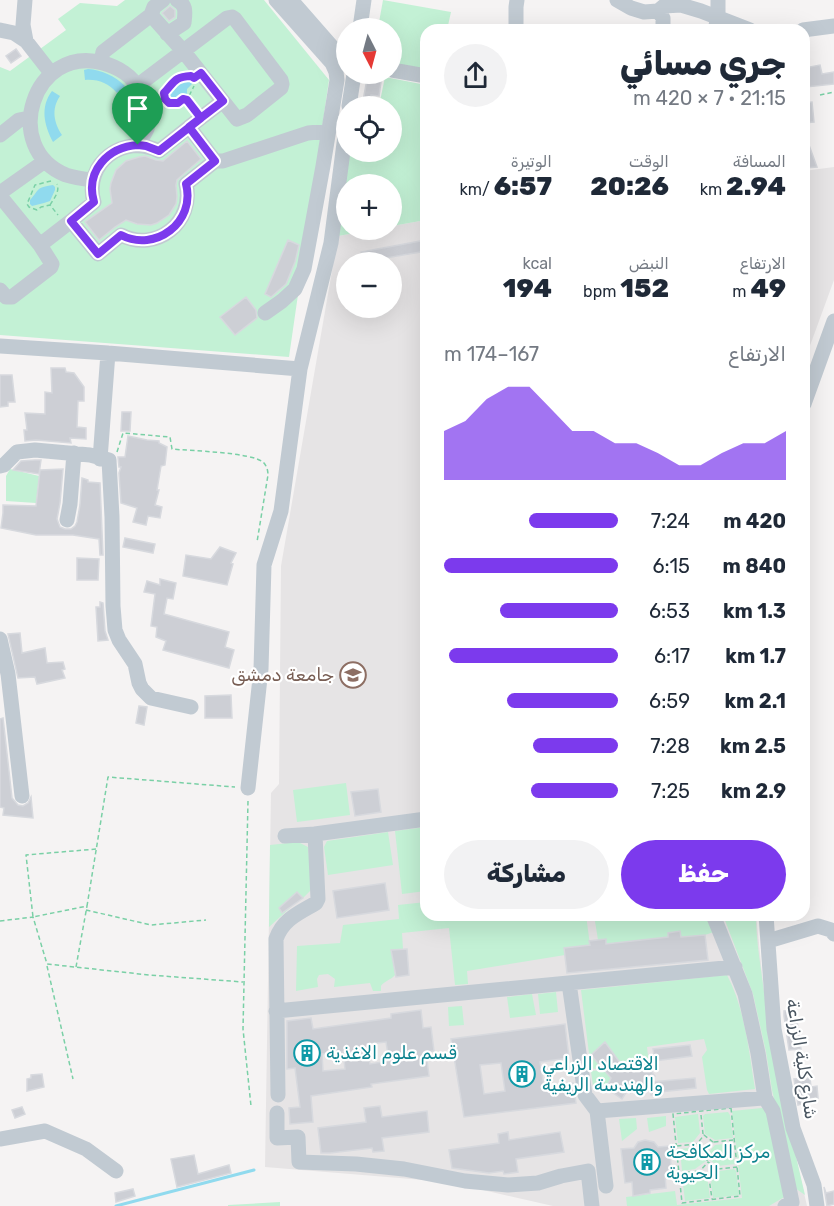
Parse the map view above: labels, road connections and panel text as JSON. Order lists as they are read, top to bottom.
{
  "streets": {
    "street": ["شارع كلية الزراعة"]
  },
  "places": {
    "school or university": ["جامعة دمشق"],
    "building": ["قسم علوم الاغذية", "الاقتصاد الزراعي والهندسة الريفية", "مركز المكافحة الحيوية"]
  },
  "north": "bottom",
  "page": {
    "map_buttons": ["+", "−"],
    "heading": ["جري مسائي", "21:15 · 7 × 420 m"],
    "stats": [
      ["المسافة", "2.94 km"],
      ["الوقت", "20:26"],
      ["الوتيرة", "6:57 /km"],
      ["الارتفاع", "49 m"],
      ["النبض", "152 bpm"],
      ["kcal", "194"]
    ],
    "chart": ["الارتفاع", "167–174 m"],
    "list": [
      {
        "name": "420 m",
        "note": "7:24"
      },
      {
        "name": "840 m",
        "note": "6:15"
      },
      {
        "name": "1.3 km",
        "note": "6:53"
      },
      {
        "name": "1.7 km",
        "note": "6:17"
      },
      {
        "name": "2.1 km",
        "note": "6:59"
      },
      {
        "name": "2.5 km",
        "note": "7:28"
      },
      {
        "name": "2.9 km",
        "note": "7:25"
      }
    ],
    "buttons": ["حفظ", "مشاركة"]
  }
}
